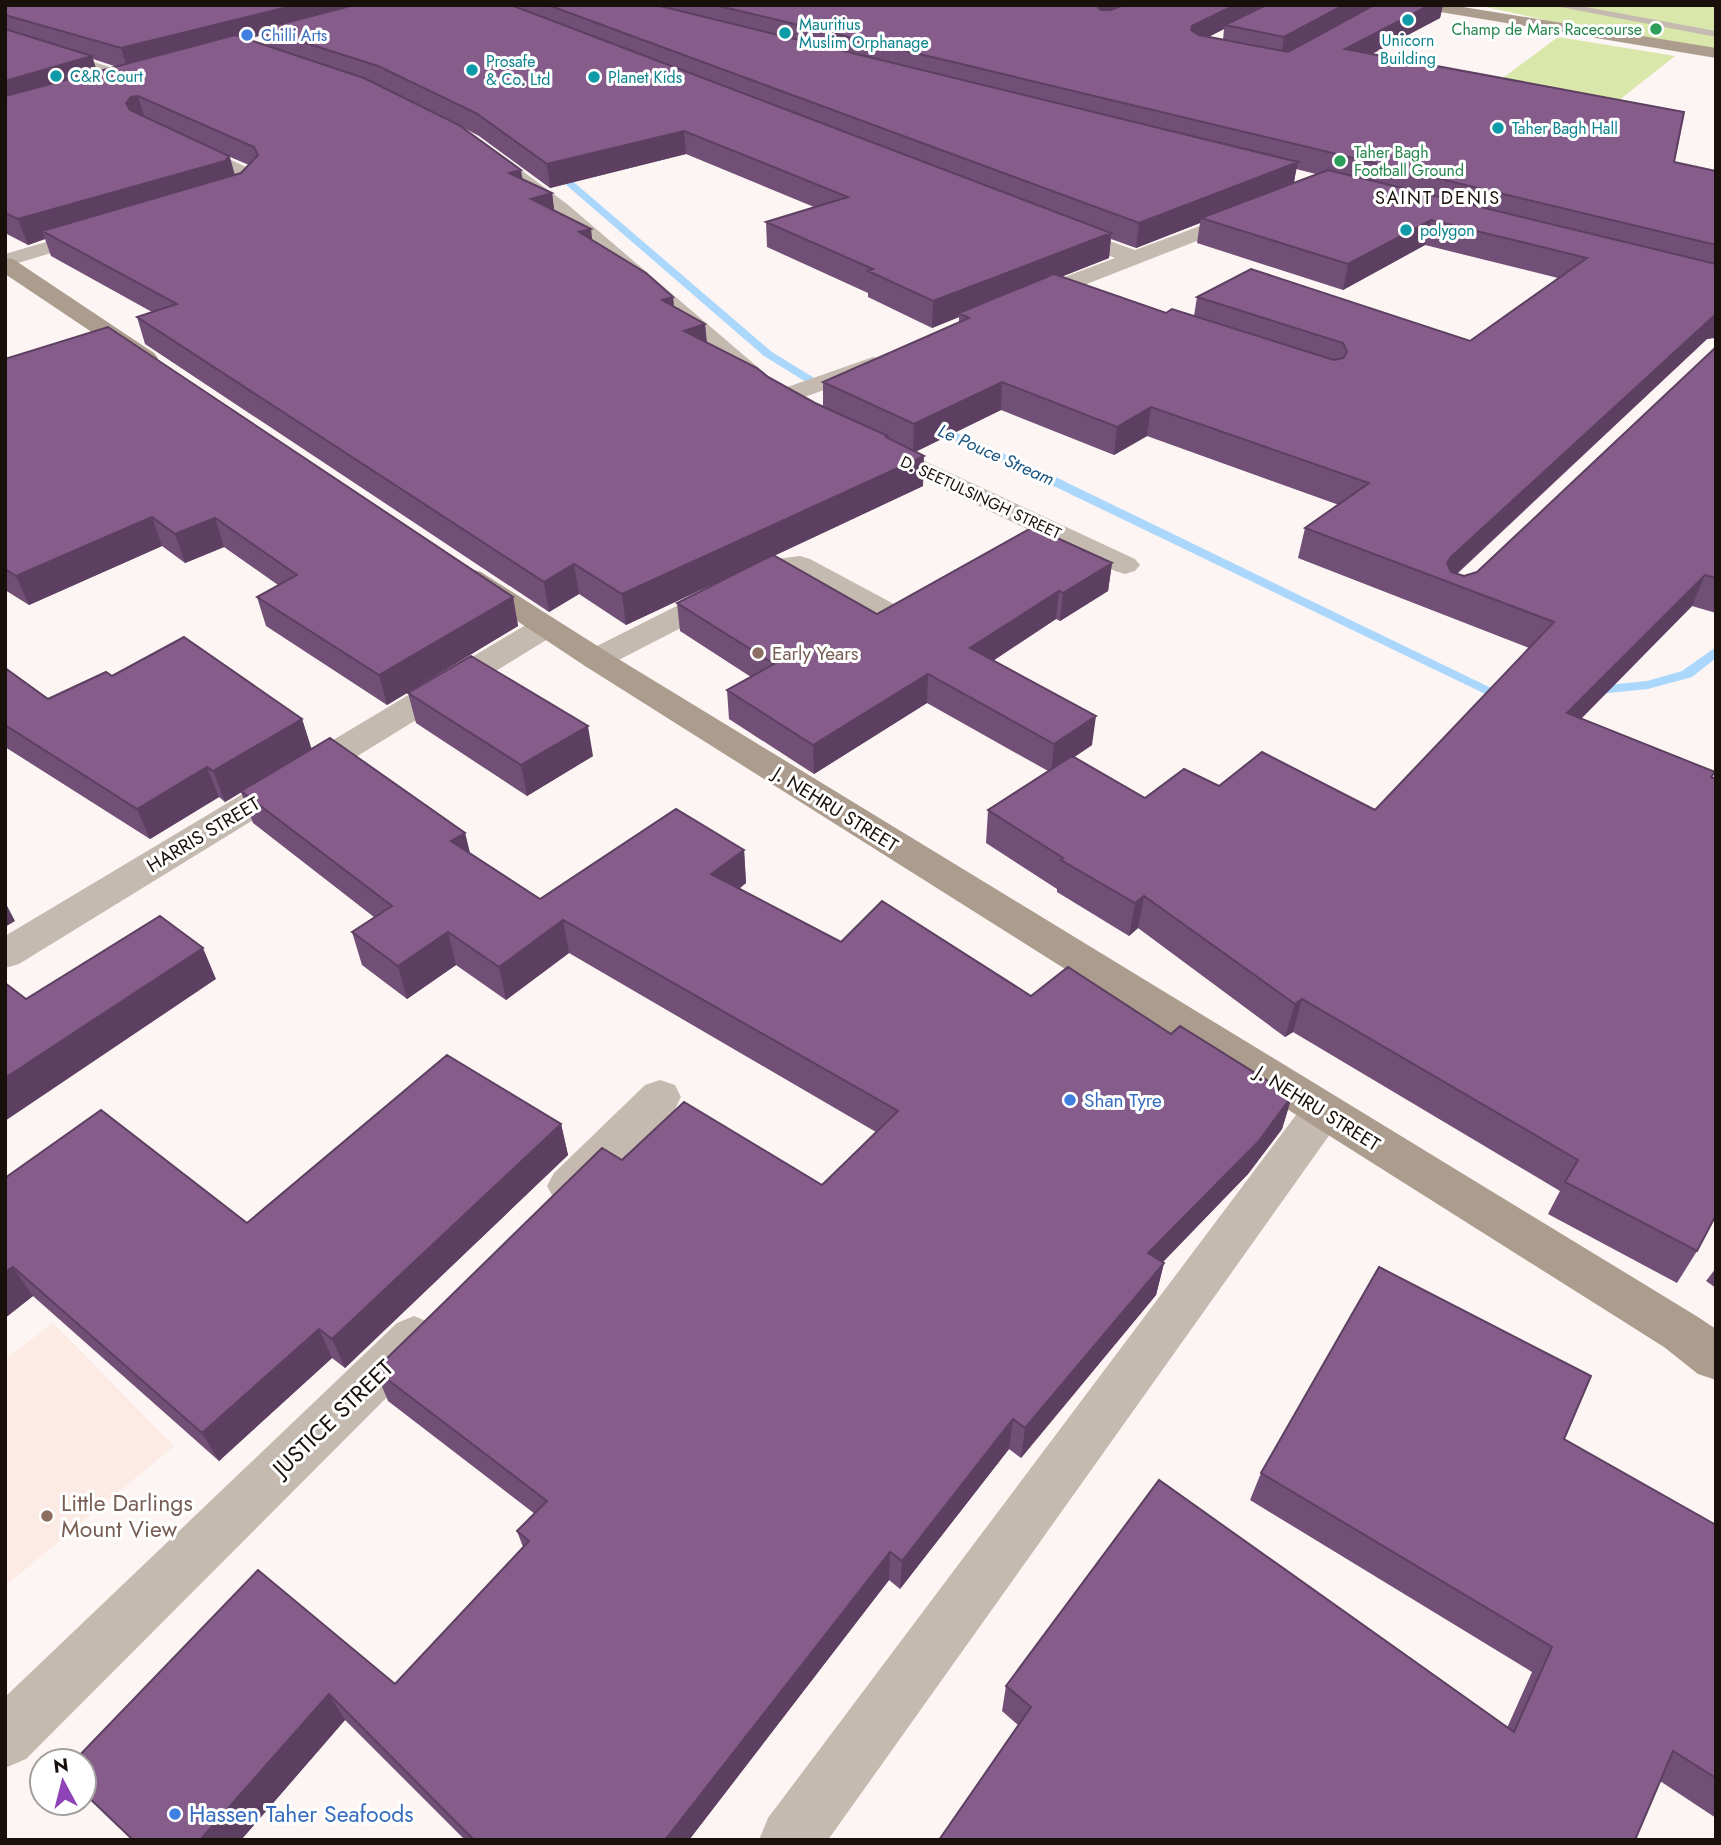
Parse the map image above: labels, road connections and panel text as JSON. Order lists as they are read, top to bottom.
{
  "streets": {
    "main road": ["J. NEHRU STREET"],
    "street": ["D. SEETULSINGH STREET", "HARRIS STREET", "JUSTICE STREET"]
  },
  "crossings": [
    ["J. NEHRU STREET", "HARRIS STREET"]
  ],
  "districts": ["SAINT DENIS"],
  "water": ["Le Pouce Stream"],
  "places": [
    "Unicorn Building",
    "Champ de Mars Racecourse",
    "Mauritius Muslim Orphanage",
    "Chilli Arts",
    "Prosafe & Co. Ltd",
    "C&R Court",
    "Planet Kids",
    "Taher Bagh Hall",
    "Taher Bagh Football Ground",
    "polygon",
    "Early Years",
    "Shan Tyre",
    "Little Darlings Mount View",
    "Hassen Taher Seafoods"
  ],
  "north": "top"
}
